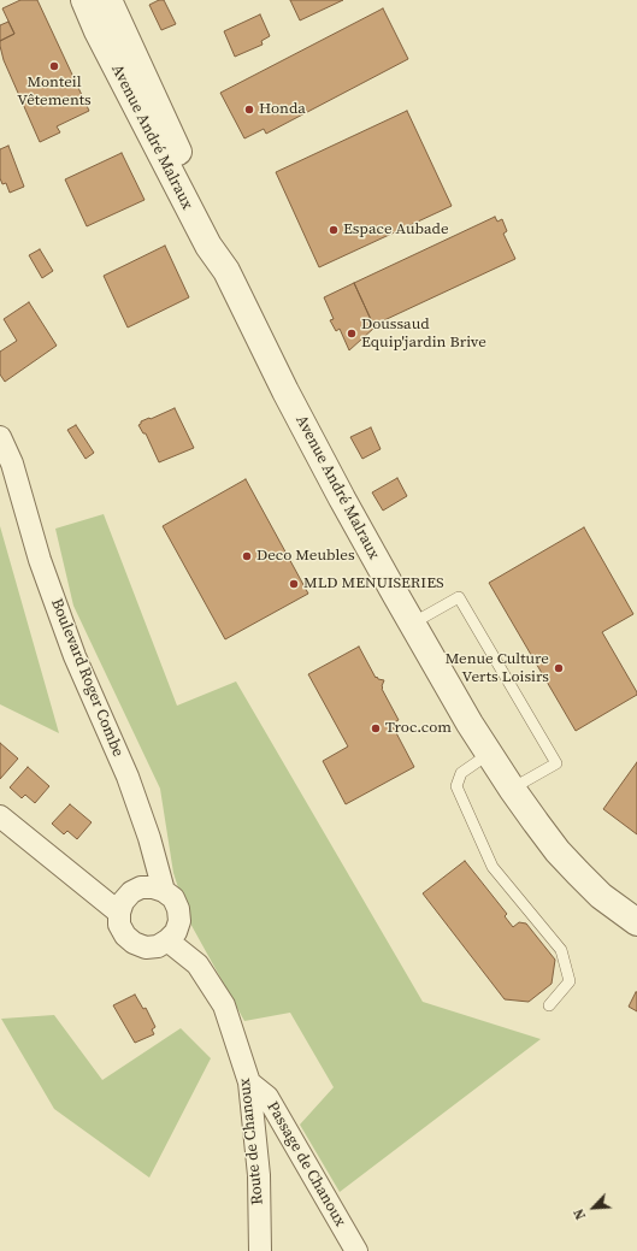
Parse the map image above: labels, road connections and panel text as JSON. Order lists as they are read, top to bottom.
{
  "streets": {
    "street": [
      "Avenue André Malraux",
      "Boulevard Roger Combe",
      "Route de Chanoux",
      "Passage de Chanoux"
    ]
  },
  "crossings": [
    ["Boulevard Roger Combe", "Route de Chanoux"],
    ["Route de Chanoux", "Passage de Chanoux"]
  ],
  "places": [
    "Monteil Vêtements",
    "Honda",
    "Espace Aubade",
    "Doussaud Equip'jardin Brive",
    "Deco Meubles",
    "MLD MENUISERIES",
    "Menue Culture Verts Loisirs",
    "Troc.com"
  ],
  "north": "bottom left"
}
